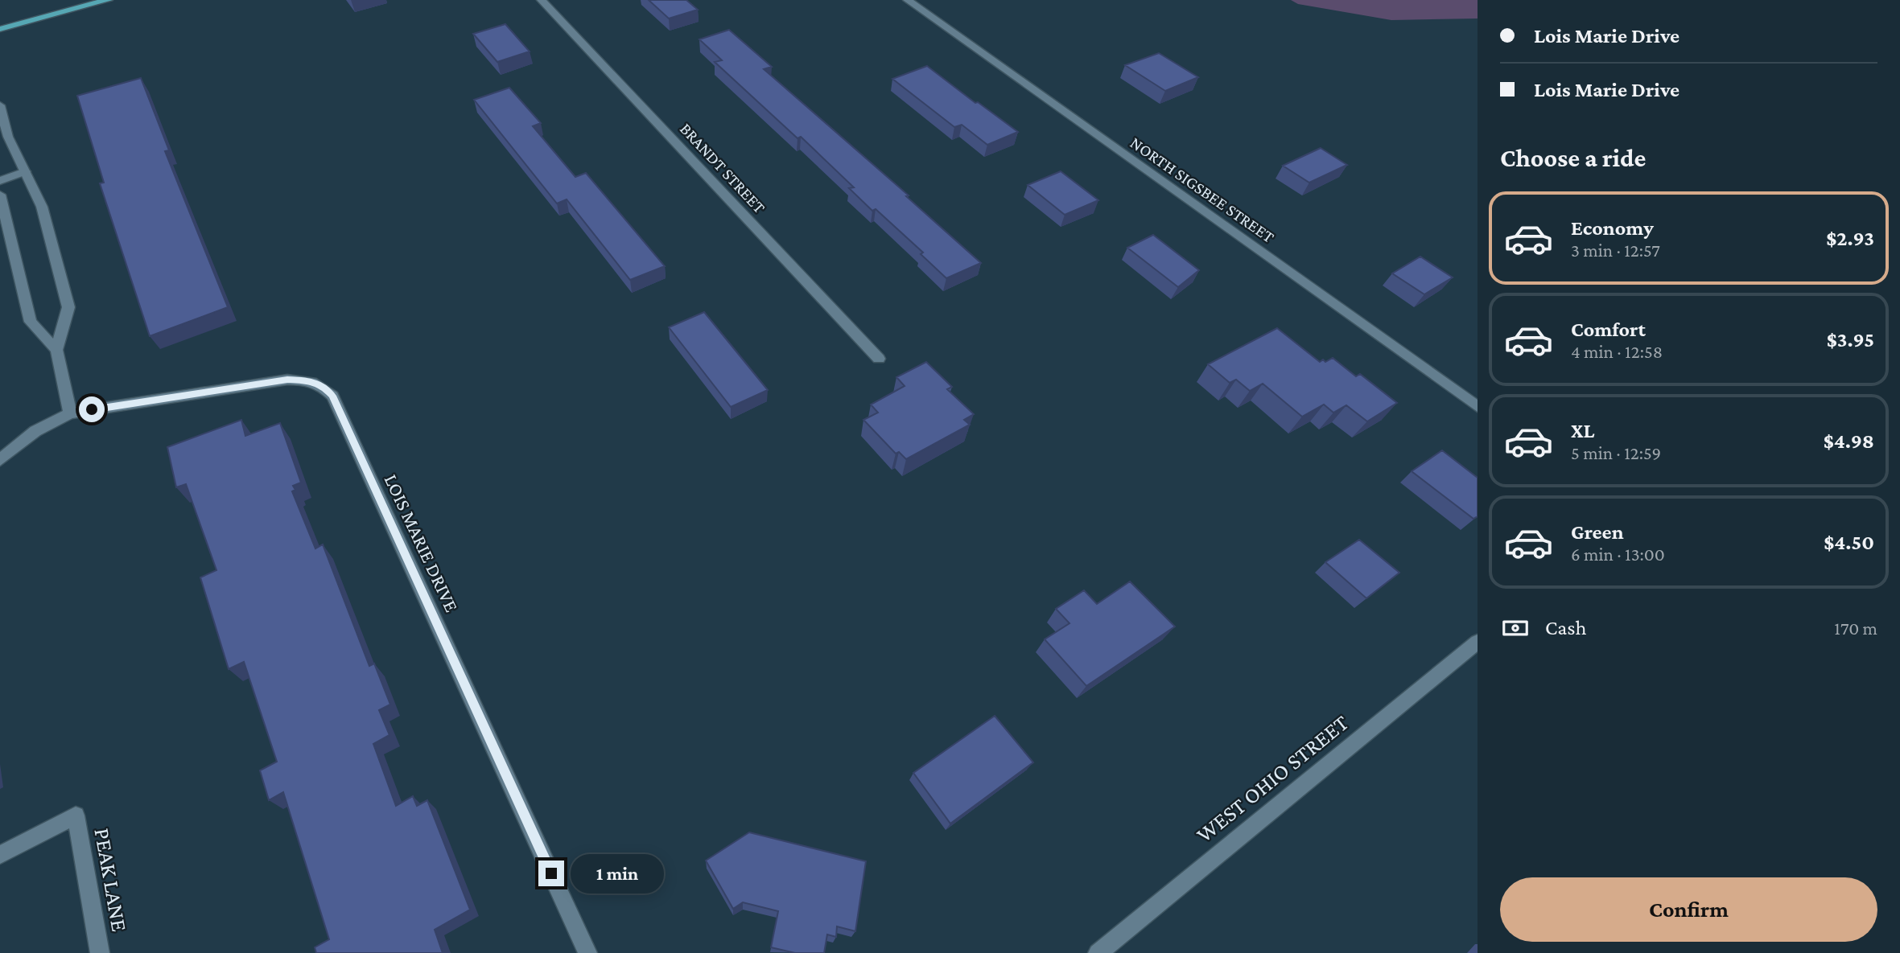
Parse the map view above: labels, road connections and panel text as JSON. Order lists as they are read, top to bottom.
{
  "streets": {
    "street": [
      "BRANDT STREET",
      "NORTH SIGSBEE STREET",
      "LOIS MARIE DRIVE",
      "WEST OHIO STREET",
      "PEAK LANE"
    ]
  },
  "page": {
    "banner": ["Lois Marie Drive", "Lois Marie Drive"],
    "heading": "Choose a ride",
    "list": [
      {
        "name": "Economy",
        "note": "3 min · 12:57",
        "value": "$2.93"
      },
      {
        "name": "Comfort",
        "note": "4 min · 12:58",
        "value": "$3.95"
      },
      {
        "name": "XL",
        "note": "5 min · 12:59",
        "value": "$4.98"
      },
      {
        "name": "Green",
        "note": "6 min · 13:00",
        "value": "$4.50"
      }
    ],
    "pay": ["Cash", "170 m"],
    "bubble": "1 min",
    "buttons": "Confirm"
  }
}
